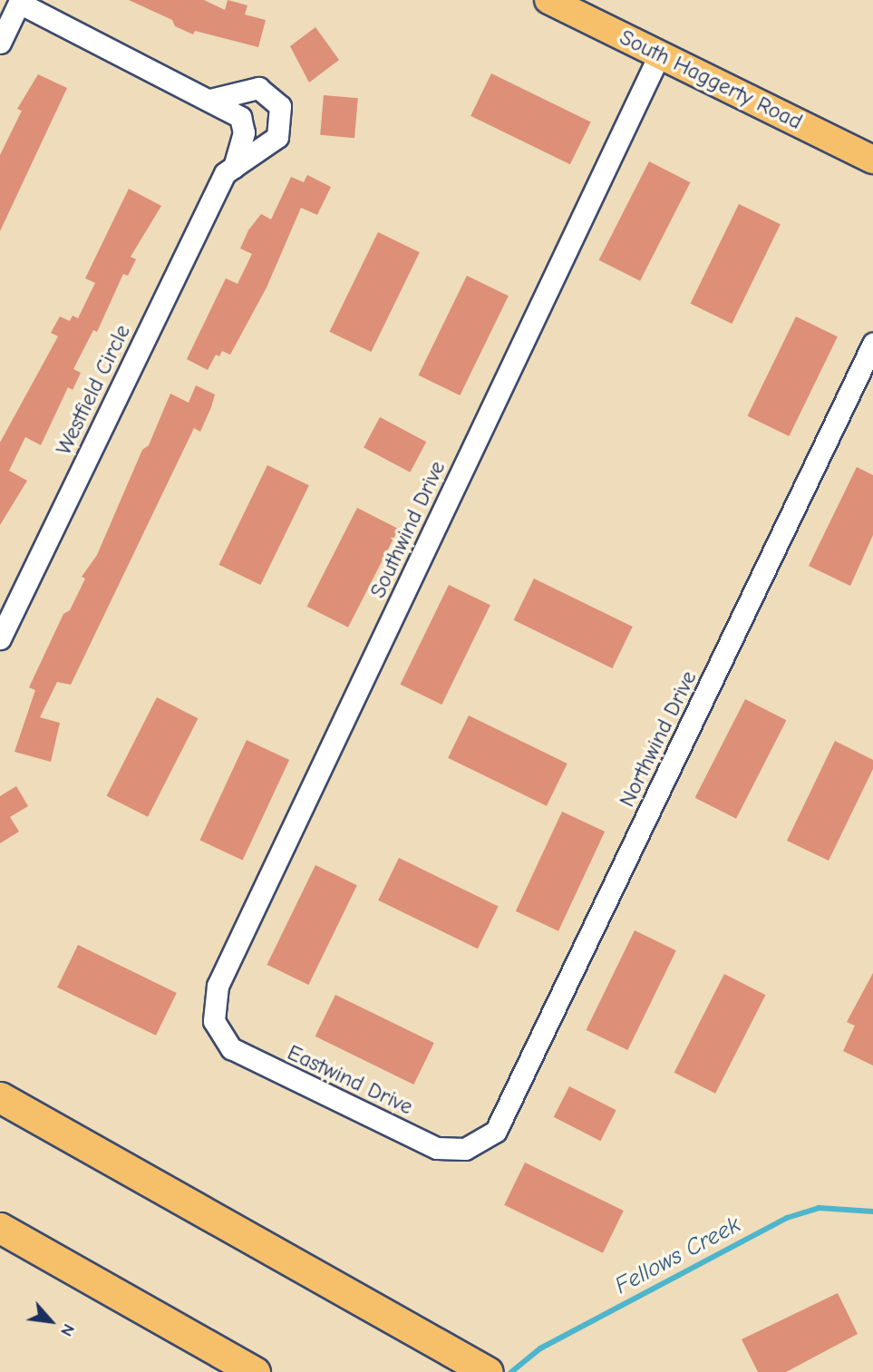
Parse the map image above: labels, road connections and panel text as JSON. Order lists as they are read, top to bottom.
{
  "streets": {
    "main road": ["South Haggerty Road"],
    "street": [
      "Westfield Circle",
      "Southwind Drive",
      "Northwind Drive",
      "Eastwind Drive"
    ]
  },
  "crossings": [
    ["South Haggerty Road", "Southwind Drive"],
    ["Southwind Drive", "Eastwind Drive"],
    ["Northwind Drive", "Eastwind Drive"]
  ],
  "water": ["Fellows Creek"],
  "north": "bottom right"
}
